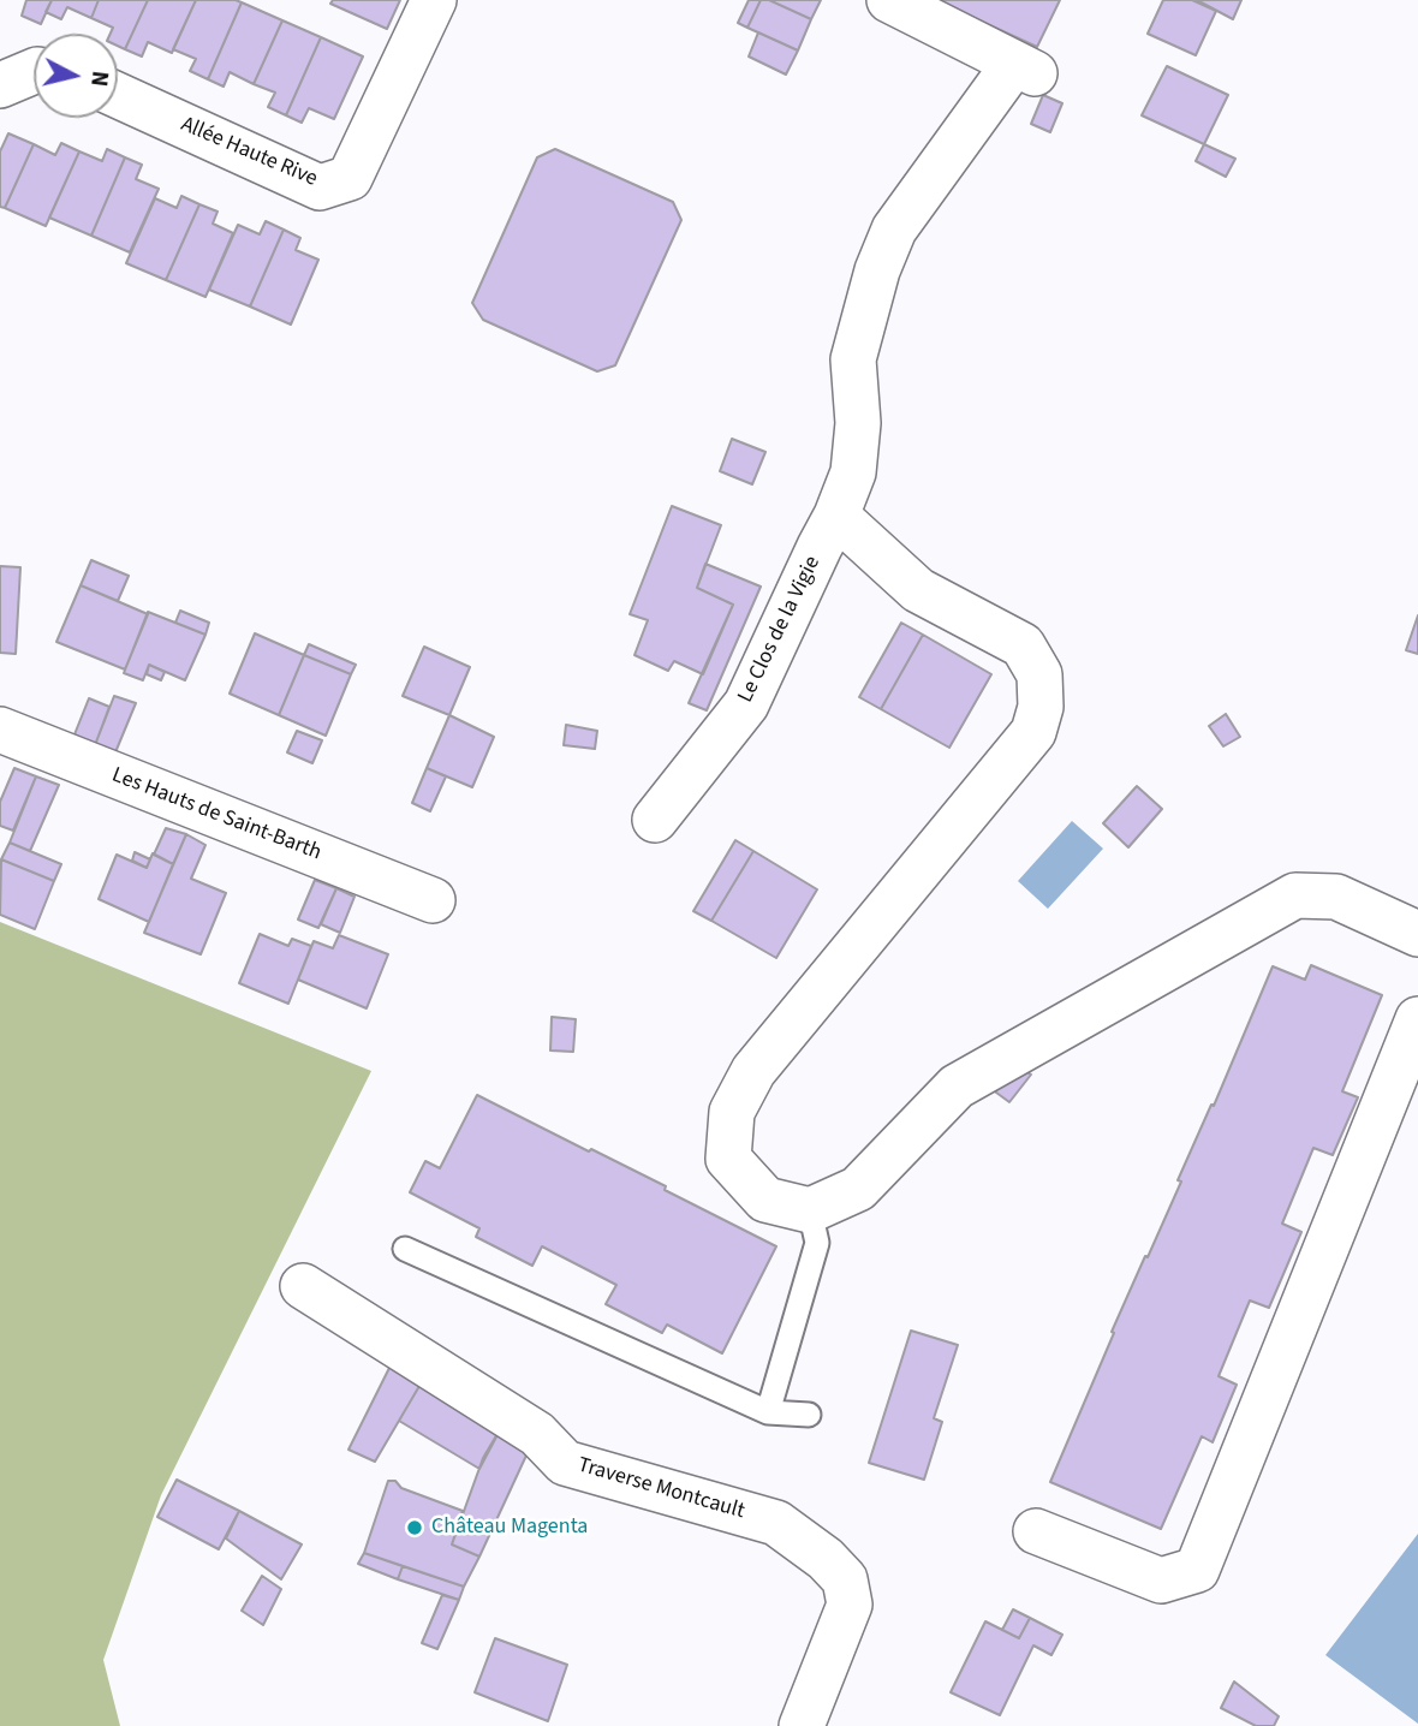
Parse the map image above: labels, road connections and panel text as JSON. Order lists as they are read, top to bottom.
{
  "streets": {
    "street": [
      "Allée Haute Rive",
      "Le Clos de la Vigie",
      "Les Hauts de Saint-Barth",
      "Traverse Montcault"
    ]
  },
  "places": ["Château Magenta"],
  "north": "right"
}
